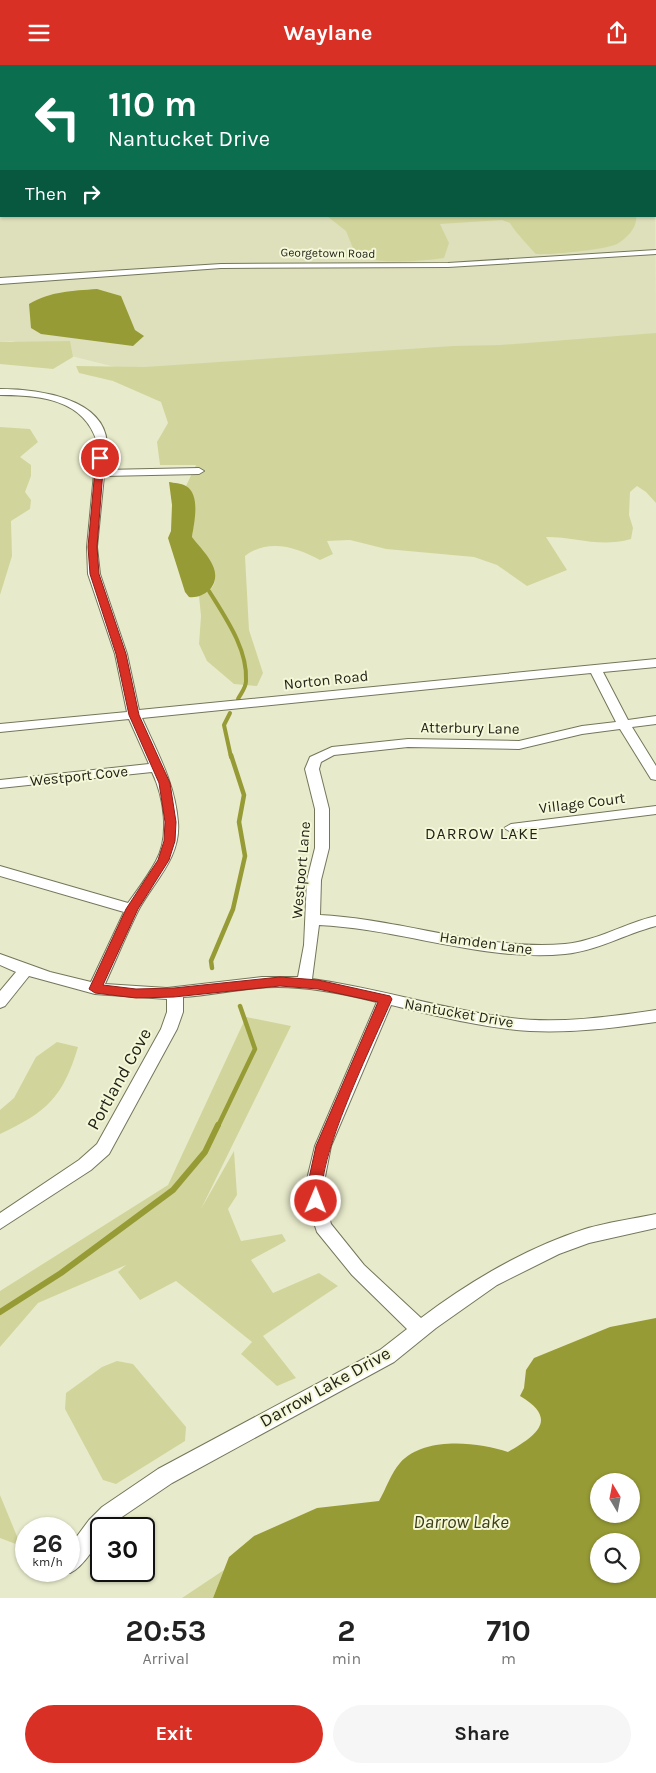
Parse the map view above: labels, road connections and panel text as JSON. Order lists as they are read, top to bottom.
{
  "streets": {
    "street": [
      "Georgetown Road",
      "Norton Road",
      "Atterbury Lane",
      "Westport Cove",
      "Village Court",
      "Westport Lane",
      "Hamden Lane",
      "Nantucket Drive",
      "Portland Cove",
      "Darrow Lake Drive"
    ]
  },
  "crossings": [
    ["Atterbury Lane", "Westport Lane"],
    ["Westport Lane", "Hamden Lane"],
    ["Westport Lane", "Nantucket Drive"],
    ["Nantucket Drive", "Portland Cove"]
  ],
  "districts": ["DARROW LAKE"],
  "water": ["Darrow Lake"],
  "north": "top",
  "page": {
    "header": "Waylane",
    "turn": ["110 m", "Nantucket Drive"],
    "then": "Then",
    "speed": "26 km/h",
    "limit": "30",
    "eta": [
      "20:53",
      "Arrival",
      "2",
      "min",
      "710",
      "m"
    ],
    "buttons": ["Exit", "Share"]
  }
}
